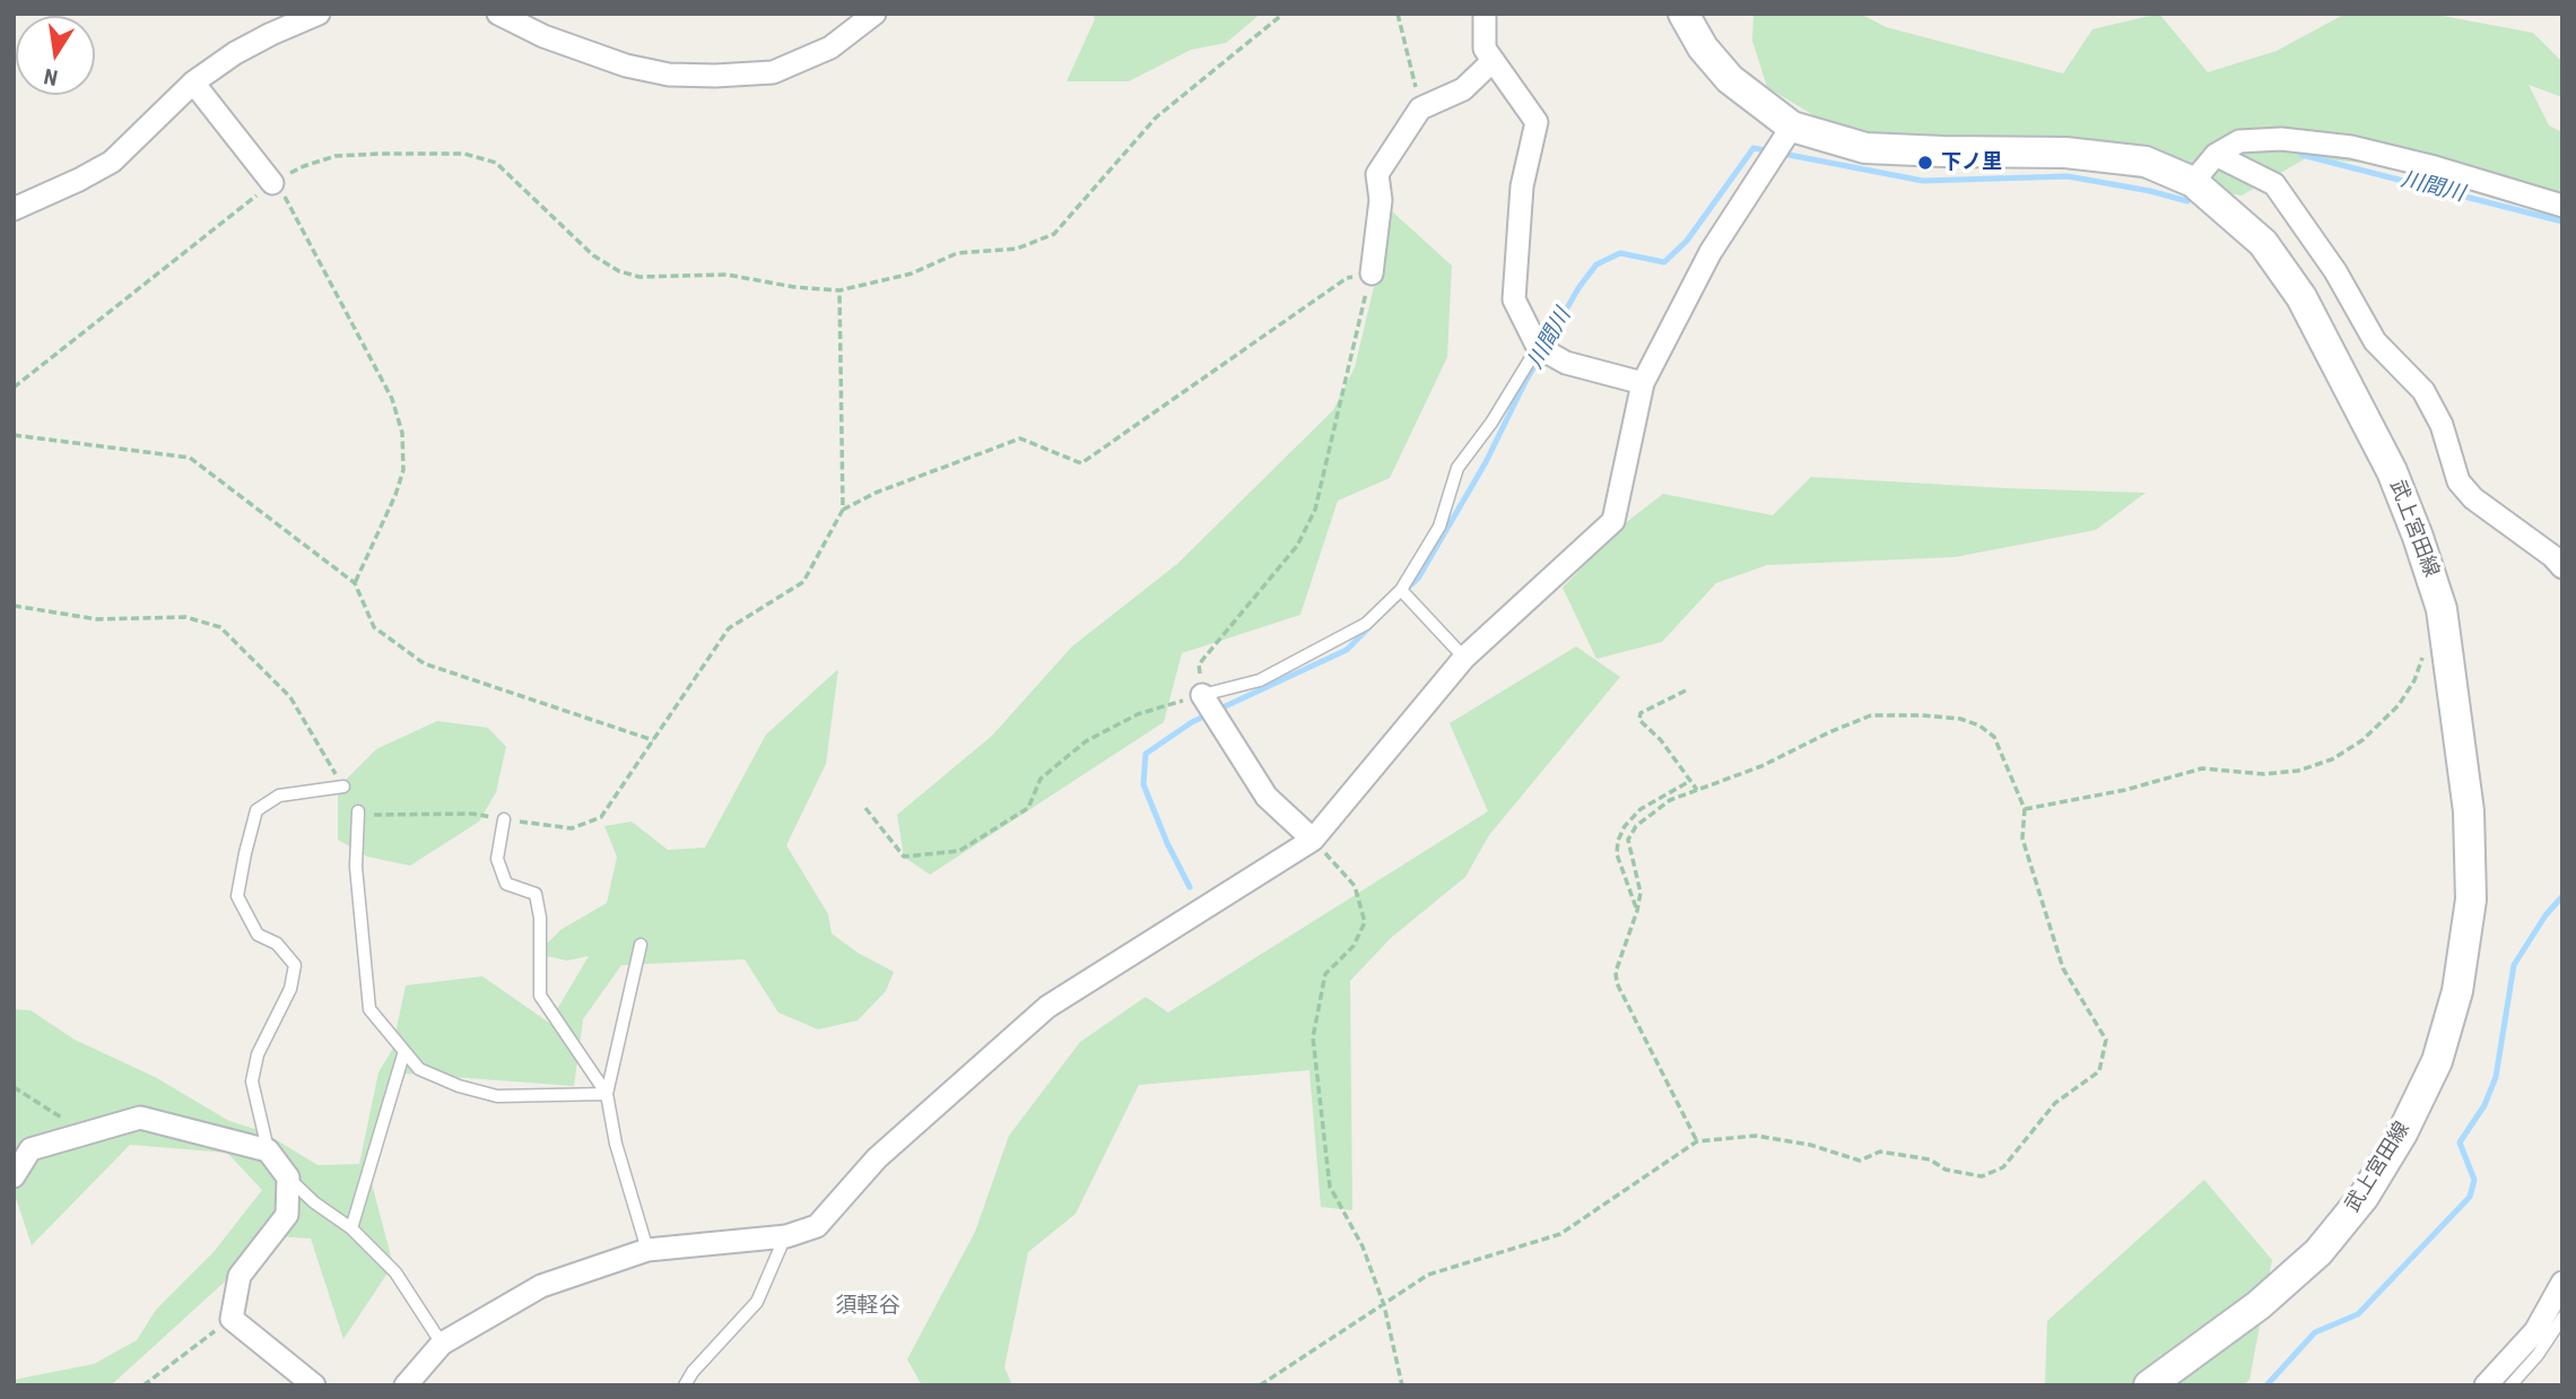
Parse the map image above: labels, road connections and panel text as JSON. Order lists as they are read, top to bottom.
{
  "streets": {
    "main road": ["武上宮田線"]
  },
  "districts": ["須軽谷"],
  "water": ["川間川"],
  "places": ["下ノ里"],
  "north": "bottom"
}
